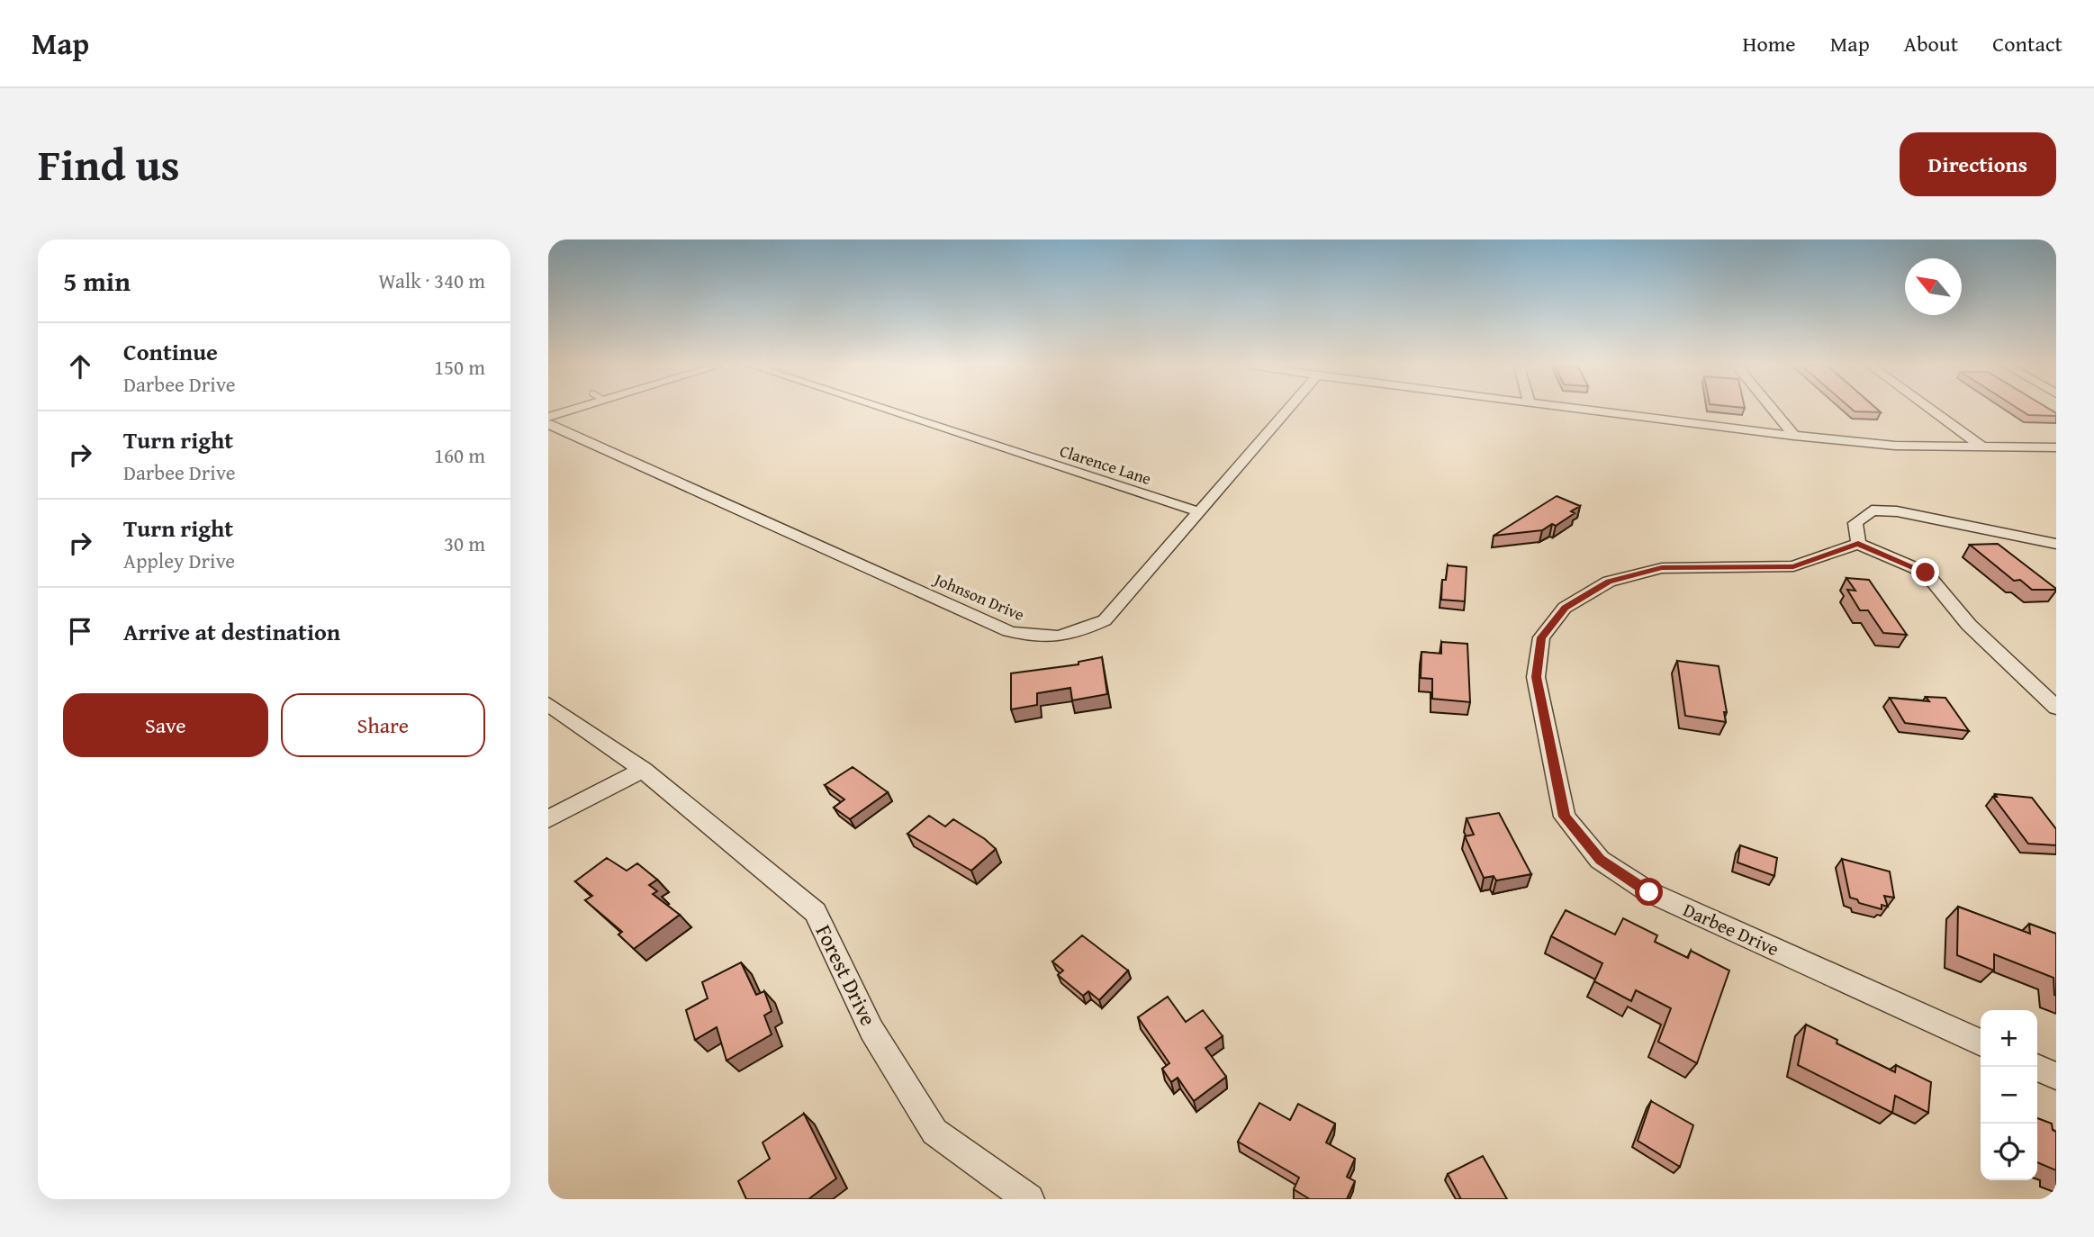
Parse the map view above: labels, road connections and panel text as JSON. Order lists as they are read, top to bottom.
{
  "streets": {
    "street": [
      "Clarence Lane",
      "Johnson Drive",
      "Darbee Drive",
      "Forest Drive"
    ]
  },
  "crossings": [
    ["Clarence Lane", "Johnson Drive"]
  ],
  "north": "top left",
  "page": {
    "header": "Map",
    "nav": [
      "Home",
      "Map",
      "About",
      "Contact"
    ],
    "title": "Find us",
    "buttons": [
      "Directions",
      ["Save", "Share"]
    ],
    "heading": ["5 min", "Walk · 340 m"],
    "list": [
      ["Continue", "Darbee Drive", "150 m"],
      ["Turn right", "Darbee Drive", "160 m"],
      ["Turn right", "Appley Drive", "30 m"],
      "Arrive at destination"
    ],
    "map_buttons": ["+", "−"]
  }
}
